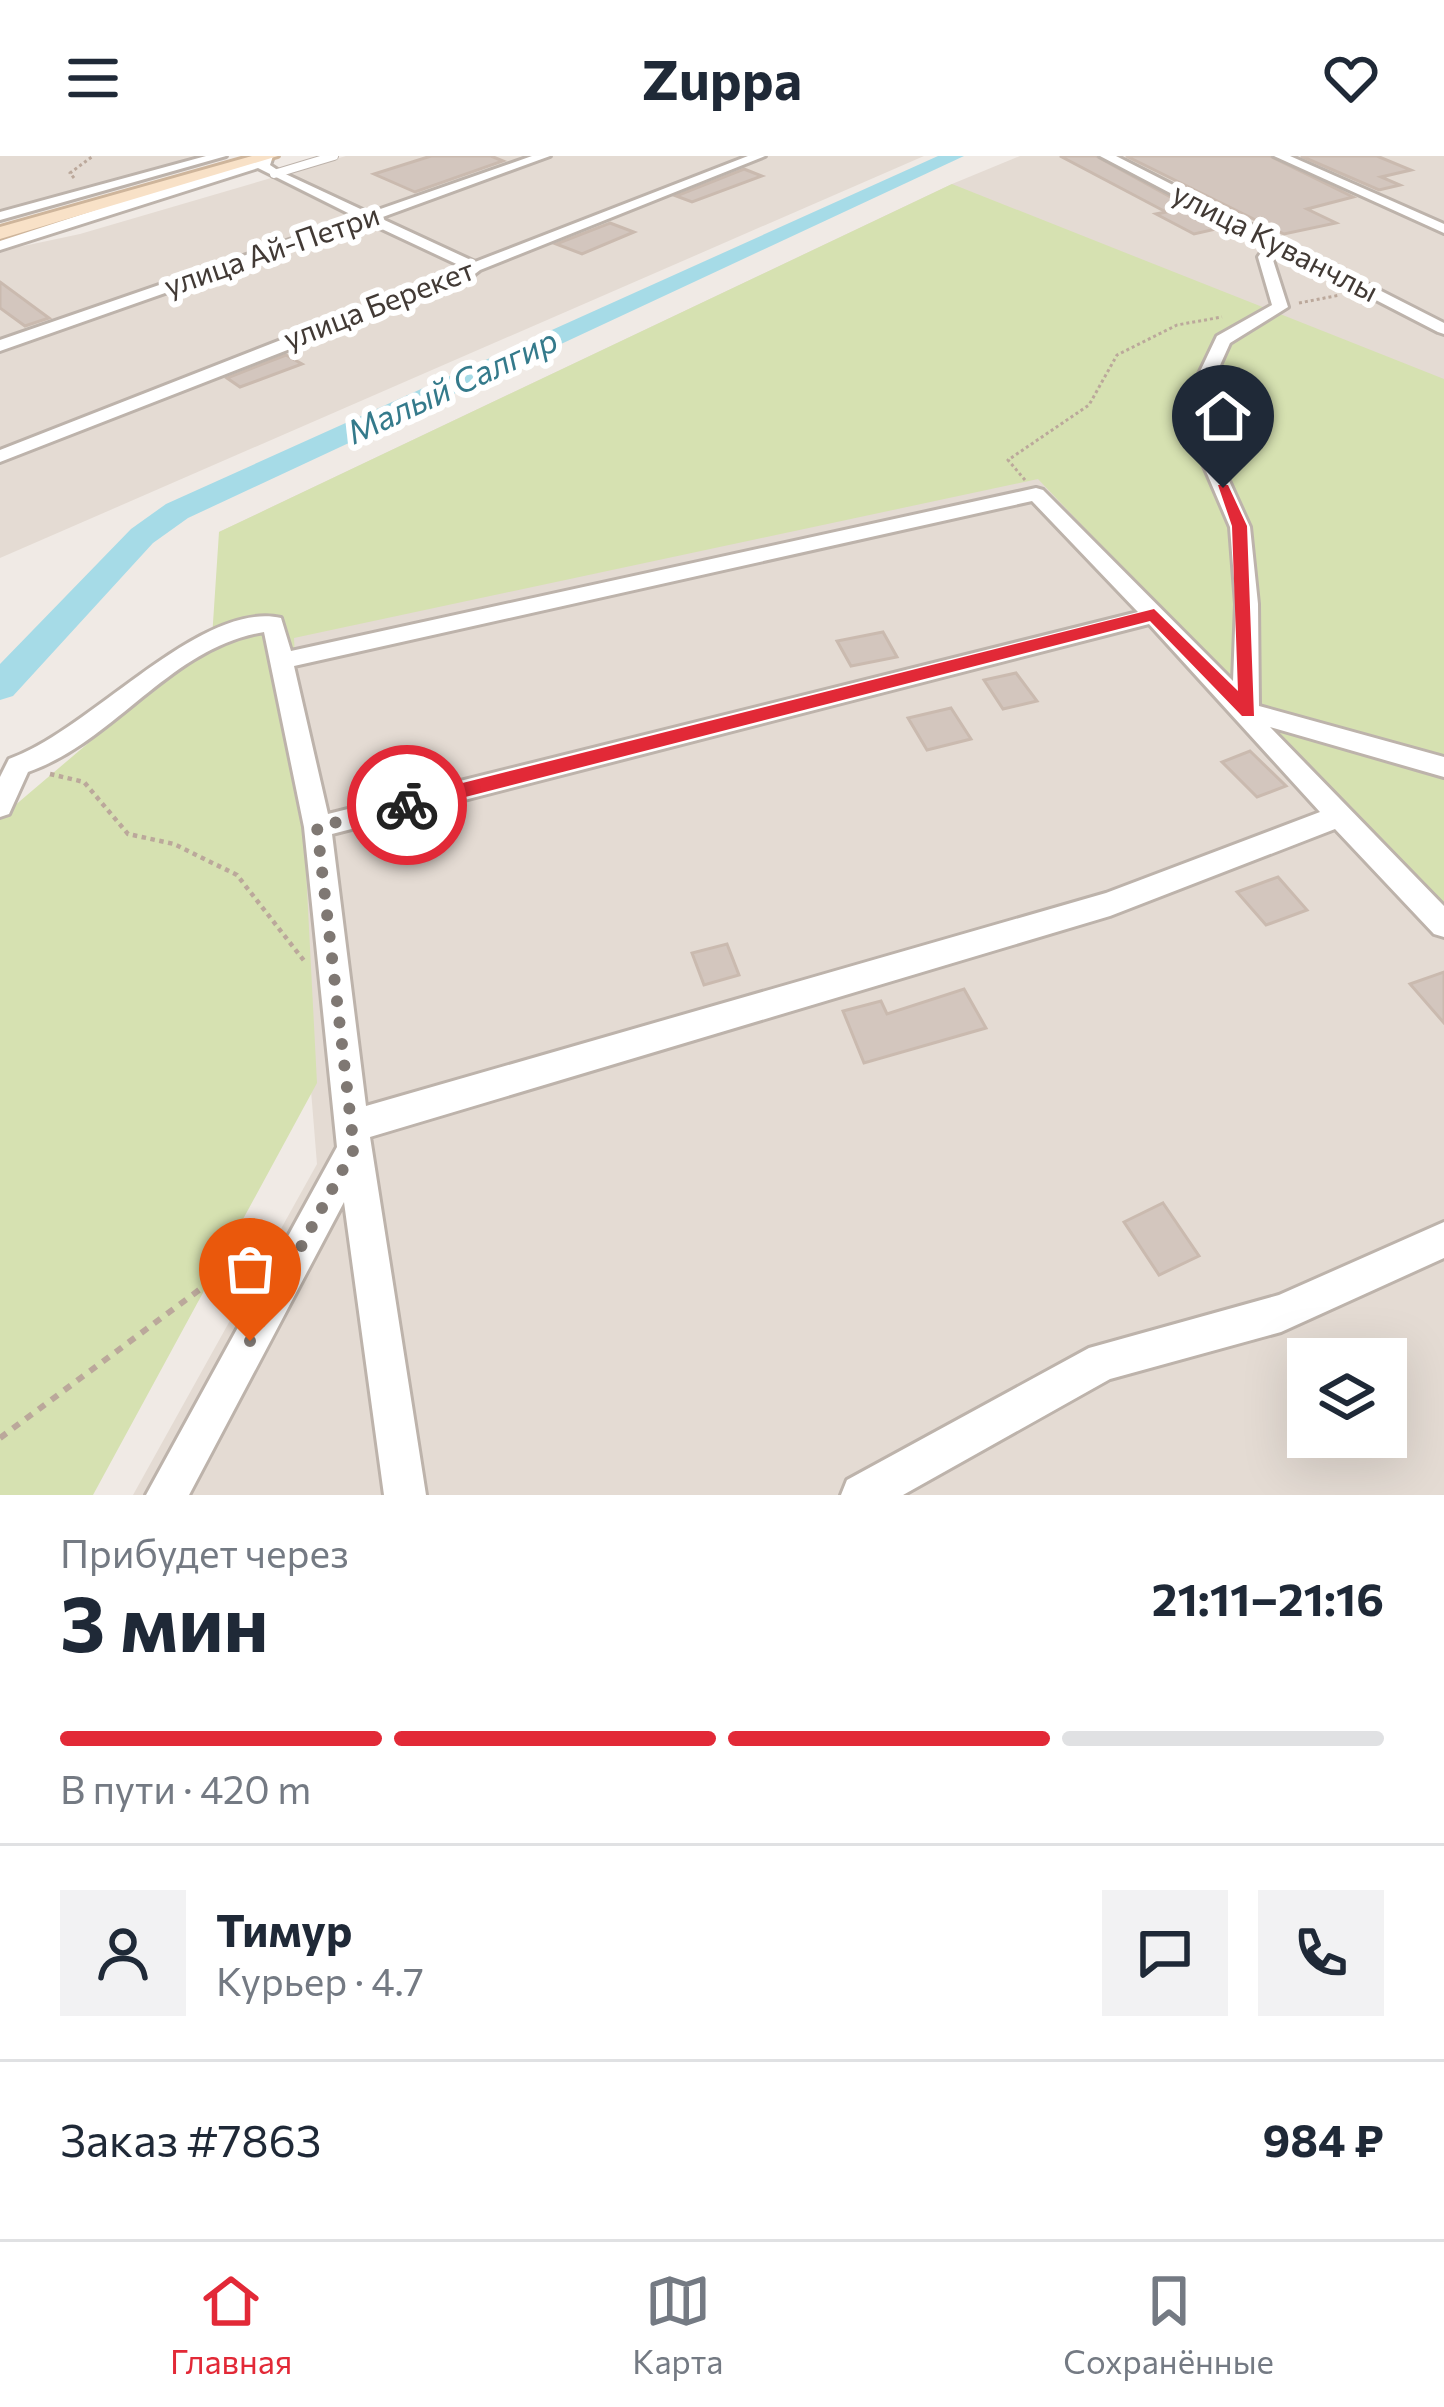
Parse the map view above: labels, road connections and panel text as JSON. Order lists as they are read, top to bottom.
{
  "streets": {
    "street": ["улица Куванчлы", "улица Ай-Петри", "улица Берекет"]
  },
  "water": ["Малый Салгир"],
  "page": {
    "header": "Zuppa",
    "heading": ["3 мин", "Прибудет через", "21:11–21:16"],
    "panel": [
      "Тимур",
      "Курьер · 4.7",
      "Заказ #7863",
      "984 ₽"
    ],
    "bar": "В пути · 420 m",
    "tabs": ["Главная", "Карта", "Сохранённые"]
  }
}
